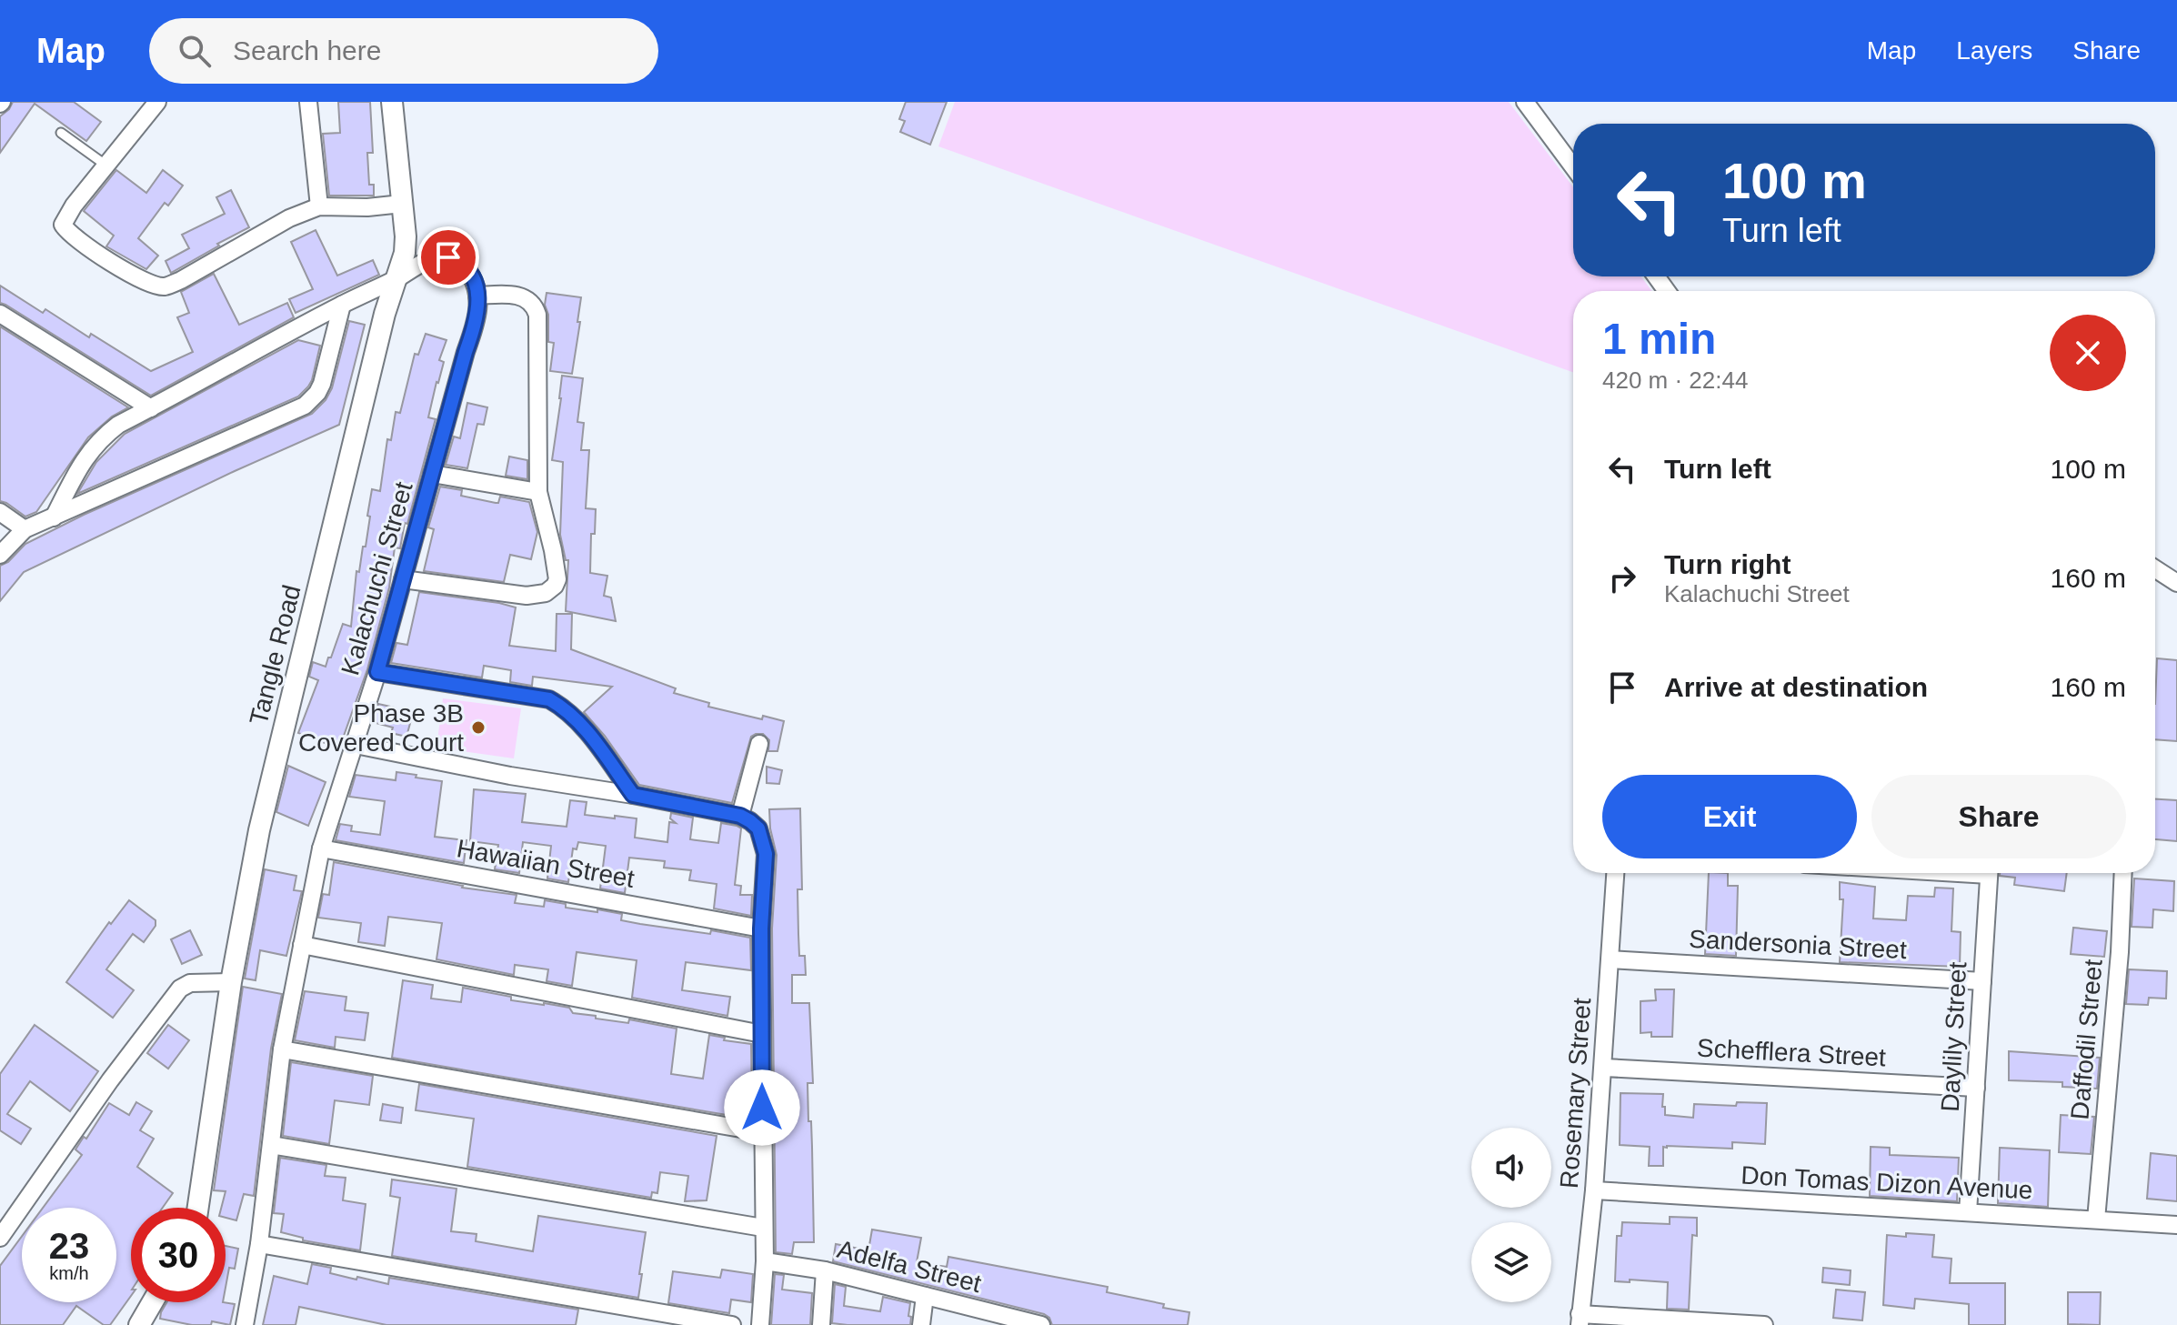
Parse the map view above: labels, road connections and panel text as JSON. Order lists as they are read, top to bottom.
{
  "streets": {
    "street": [
      "Kalachuchi Street",
      "Tangle Road",
      "Hawaiian Street",
      "Sandersonia Street",
      "Daylily Street",
      "Daffodil Street",
      "Schefflera Street",
      "Rosemary Street",
      "Don Tomas Dizon Avenue",
      "Adelfa Street"
    ]
  },
  "crossings": [
    ["Kalachuchi Street", "Hawaiian Street"],
    ["Sandersonia Street", "Daylily Street"],
    ["Sandersonia Street", "Rosemary Street"],
    ["Daylily Street", "Schefflera Street"],
    ["Daylily Street", "Don Tomas Dizon Avenue"],
    ["Daffodil Street", "Don Tomas Dizon Avenue"],
    ["Schefflera Street", "Rosemary Street"],
    ["Rosemary Street", "Don Tomas Dizon Avenue"]
  ],
  "places": ["Phase 3B Covered Court"],
  "page": {
    "header": "Map",
    "search": "Search here",
    "nav": ["Map", "Layers", "Share"],
    "turn": ["100 m", "Turn left"],
    "heading": ["1 min", "420 m · 22:44"],
    "list": [
      {
        "name": "Turn left",
        "value": "100 m"
      },
      {
        "name": "Turn right",
        "note": "Kalachuchi Street",
        "value": "160 m"
      },
      {
        "name": "Arrive at destination",
        "value": "160 m"
      }
    ],
    "buttons": ["Exit", "Share"],
    "speed": "23 km/h",
    "limit": "30"
  }
}
